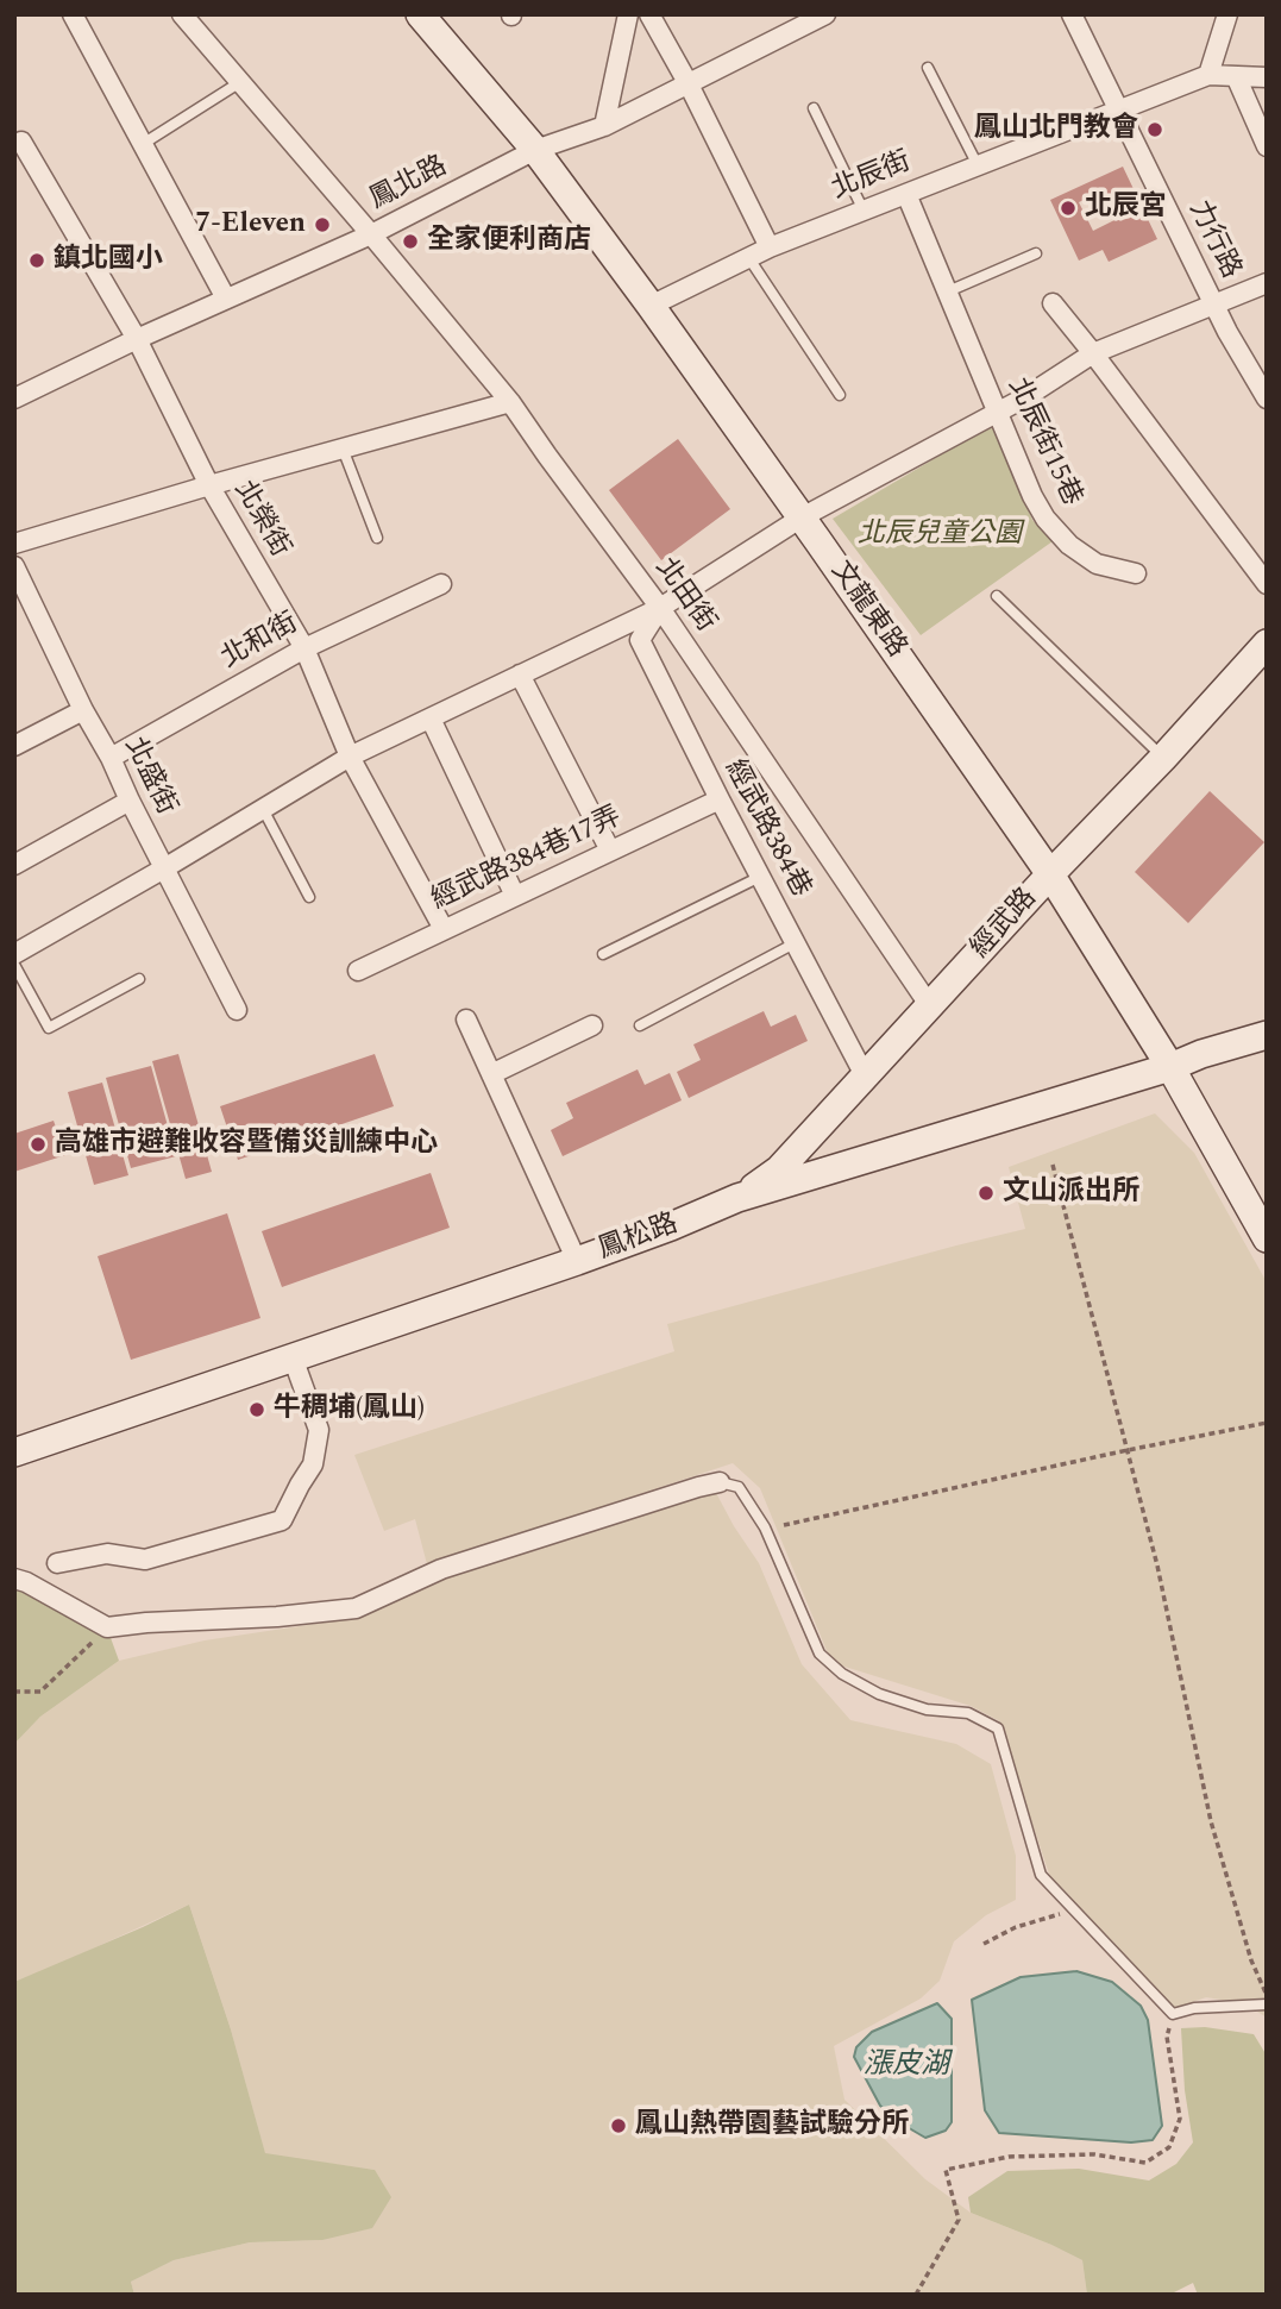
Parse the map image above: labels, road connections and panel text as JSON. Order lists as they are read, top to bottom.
{
  "streets": {
    "street": [
      "北辰街",
      "鳳北路",
      "力行路",
      "北辰街15巷",
      "北榮街",
      "北田街",
      "文龍東路",
      "北和街",
      "北盛街",
      "經武路384巷",
      "經武路384巷17弄",
      "經武路",
      "鳳松路"
    ]
  },
  "crossings": [
    ["北辰街", "力行路"],
    ["北辰街", "北辰街15巷"],
    ["北辰街", "文龍東路"],
    ["鳳北路", "北榮街"],
    ["鳳北路", "北田街"],
    ["鳳北路", "文龍東路"],
    ["北榮街", "北和街"],
    ["北榮街", "經武路384巷17弄"],
    ["北田街", "經武路384巷"],
    ["北田街", "經武路"],
    ["文龍東路", "經武路"],
    ["文龍東路", "鳳松路"],
    ["北和街", "北盛街"],
    ["經武路384巷", "經武路384巷17弄"],
    ["經武路384巷", "經武路"],
    ["經武路", "鳳松路"]
  ],
  "water": ["漲皮湖"],
  "parks": ["北辰兒童公園"],
  "places": [
    "鳳山北門教會",
    "北辰宮",
    "7-Eleven",
    "全家便利商店",
    "鎮北國小",
    "高雄市避難收容暨備災訓練中心",
    "文山派出所",
    "牛稠埔(鳳山)",
    "鳳山熱帶園藝試驗分所"
  ]
}
